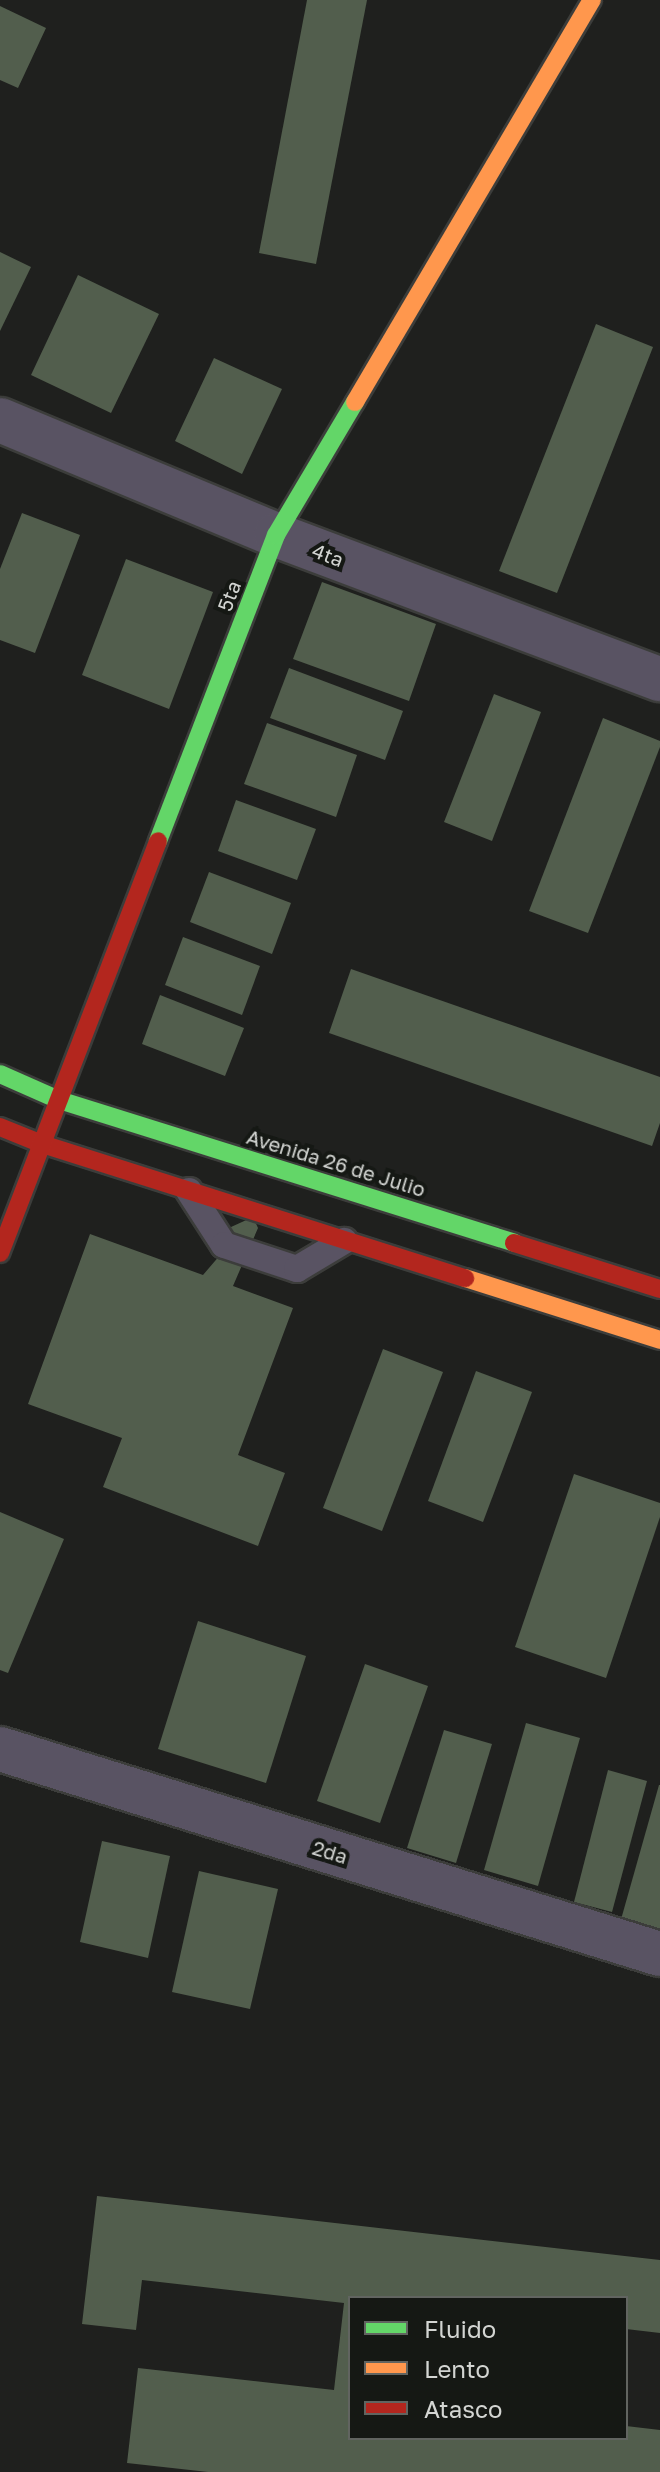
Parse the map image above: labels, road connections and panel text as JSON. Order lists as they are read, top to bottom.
{
  "streets": {
    "main road": ["5ta", "Avenida 26 de Julio"],
    "street": ["4ta", "2da"]
  },
  "crossings": [
    ["4ta", "5ta"],
    ["5ta", "Avenida 26 de Julio"]
  ],
  "legend": ["Fluido", "Lento", "Atasco"]
}
